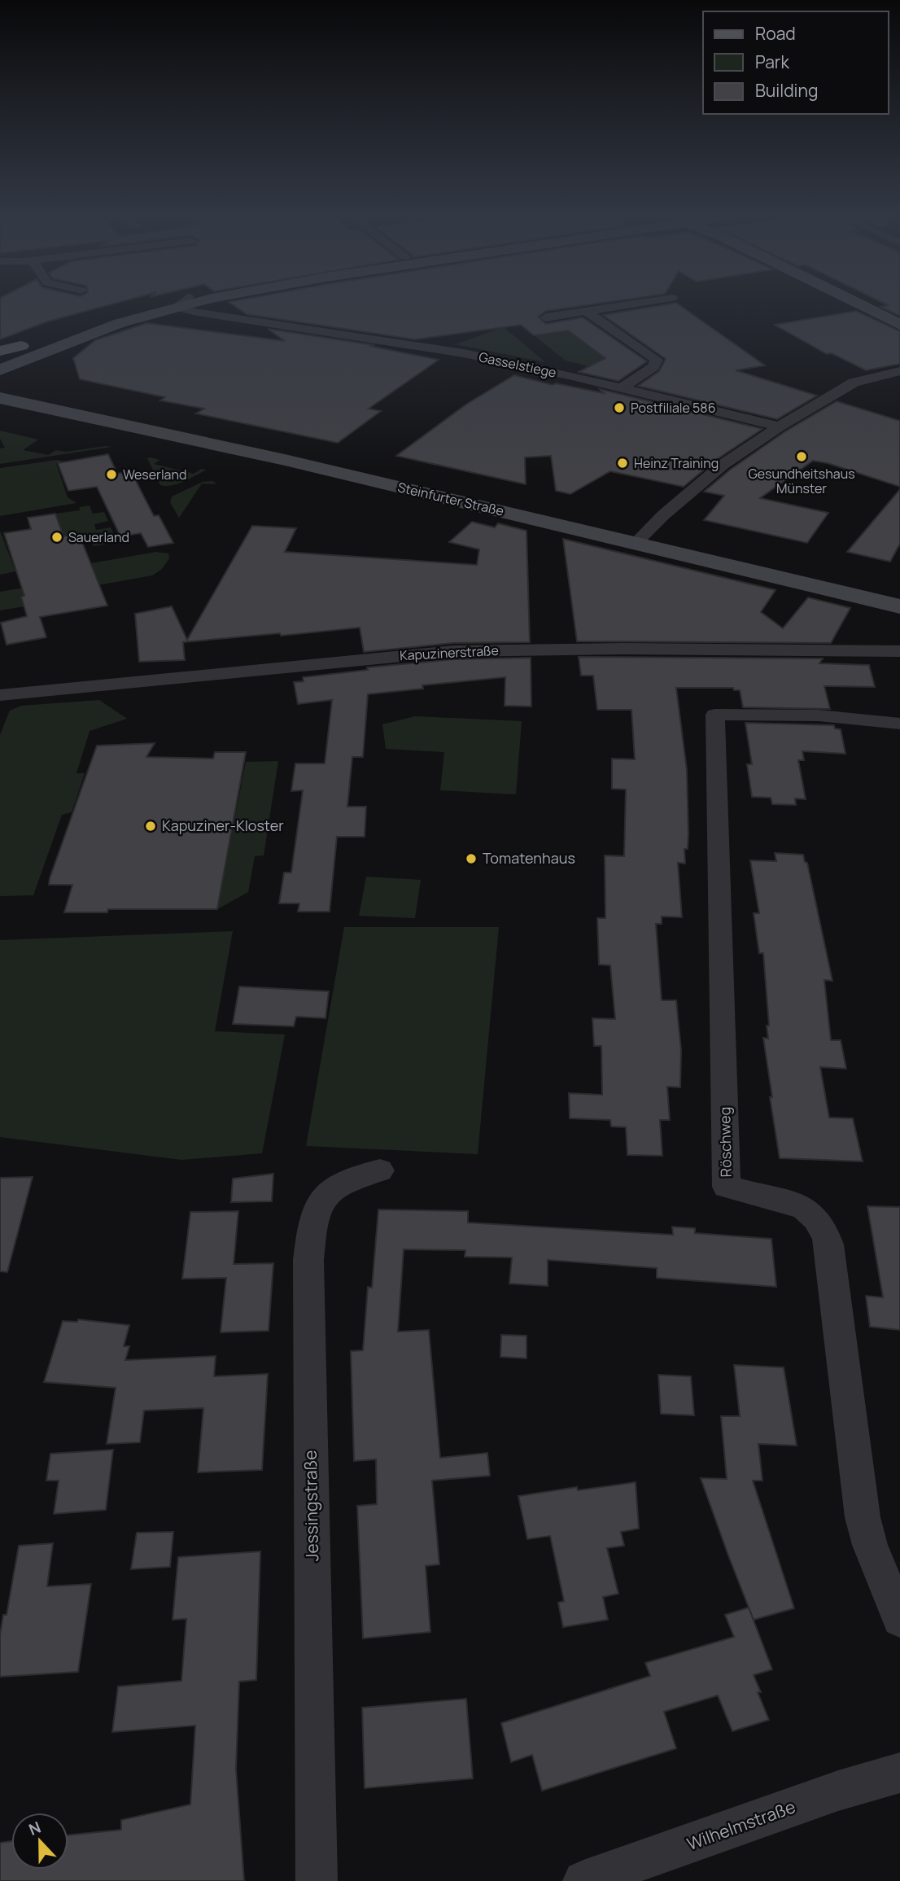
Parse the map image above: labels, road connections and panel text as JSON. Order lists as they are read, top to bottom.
{
  "streets": {
    "main road": ["Steinfurter Straße"],
    "street": [
      "Gasselstiege",
      "Kapuzinerstraße",
      "Röschweg",
      "Jessingstraße",
      "Wilhelmstraße"
    ]
  },
  "places": [
    "Postfiliale 586",
    "Gesundheitshaus Münster",
    "Heinz Training",
    "Weserland",
    "Sauerland",
    "Kapuziner-Kloster",
    "Tomatenhaus"
  ],
  "legend": ["Road", "Park", "Building"],
  "north": "top"
}
